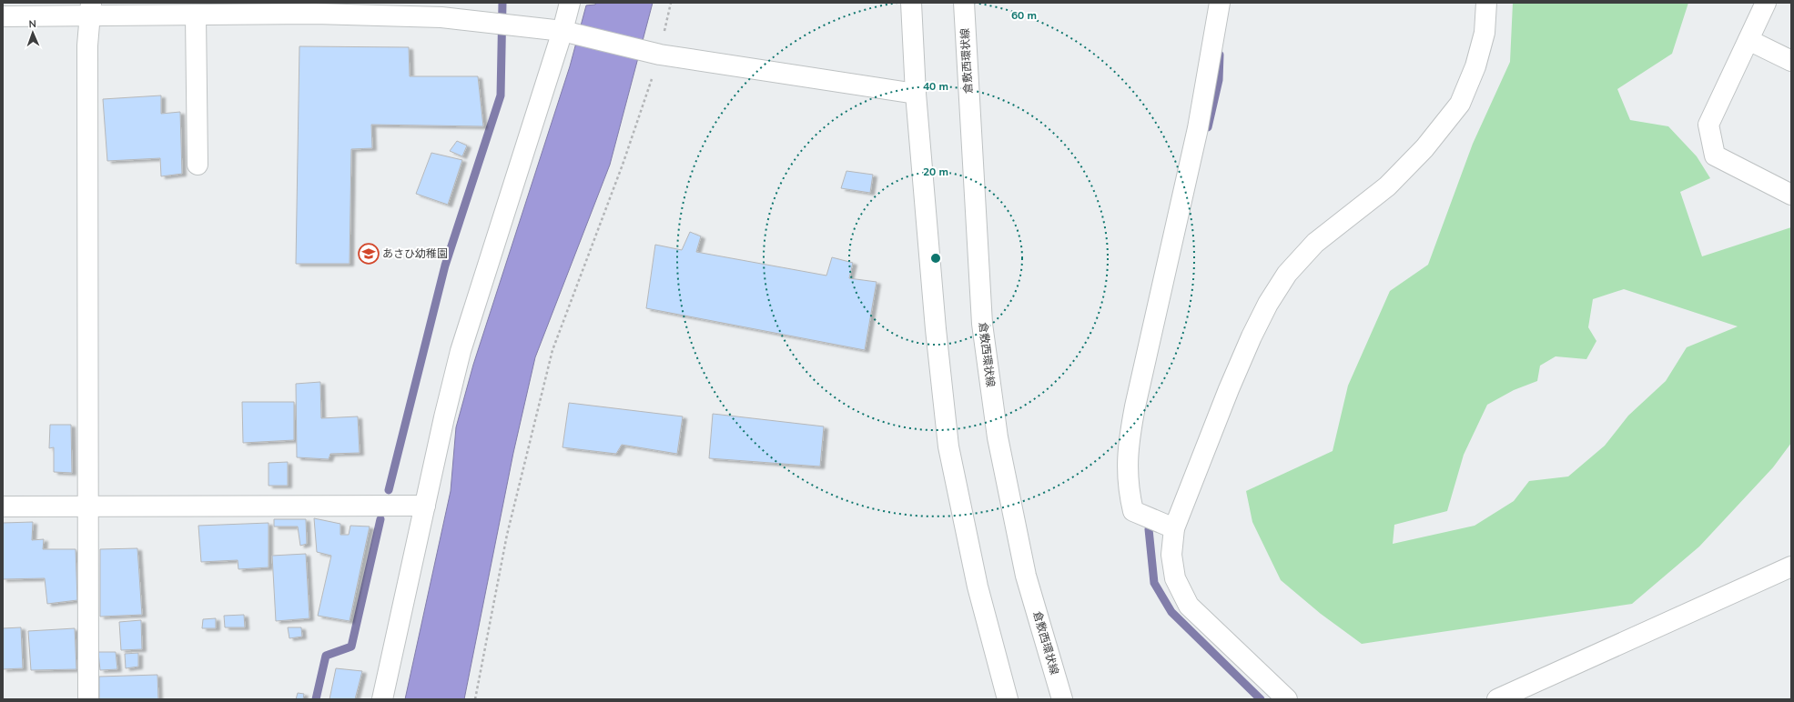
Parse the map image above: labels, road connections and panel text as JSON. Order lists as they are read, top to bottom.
{
  "streets": {
    "street": ["倉敷西環状線"]
  },
  "places": {
    "school or university": ["あさひ幼稚園"]
  },
  "north": "top",
  "rings": ["60 m", "40 m", "20 m"]
}
